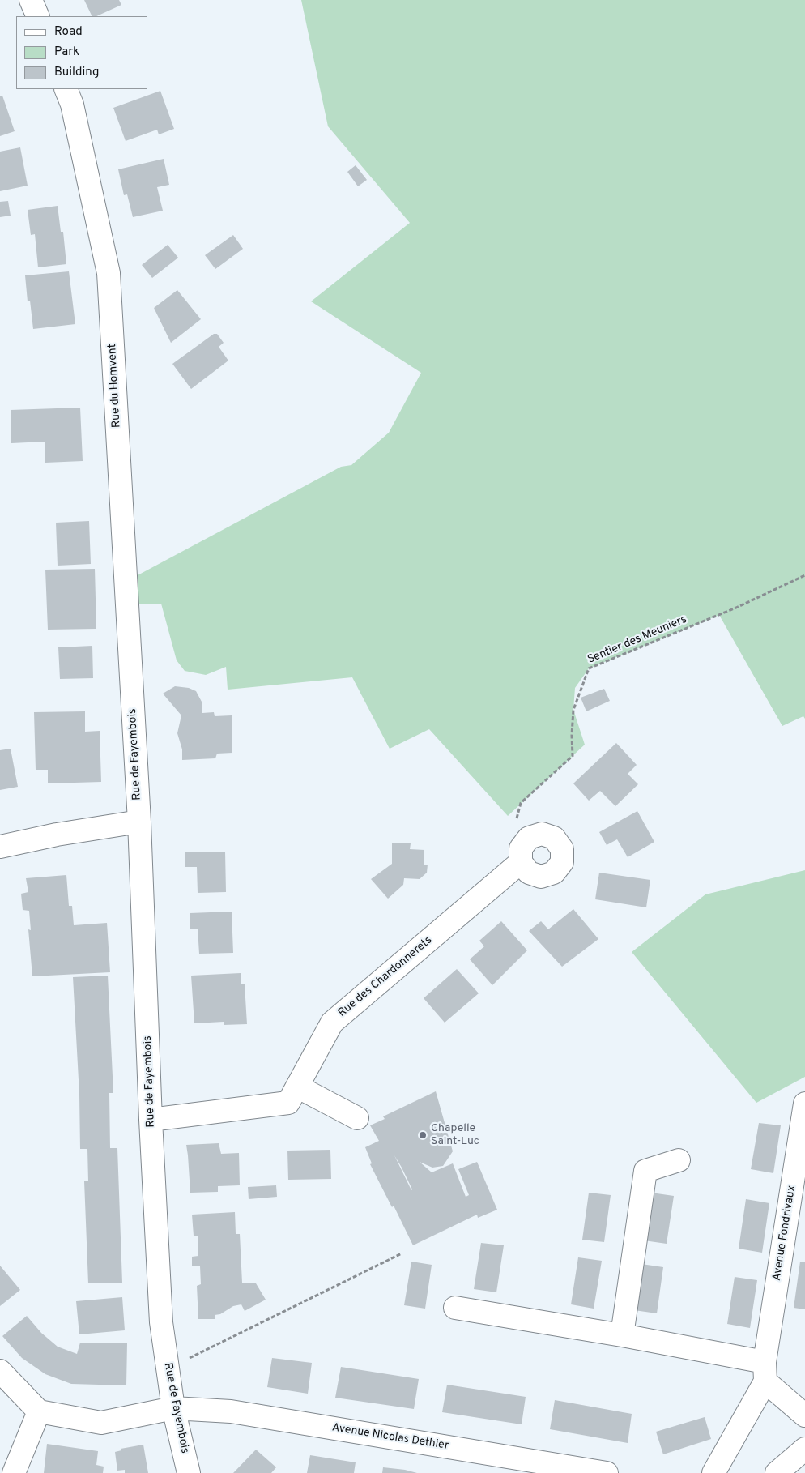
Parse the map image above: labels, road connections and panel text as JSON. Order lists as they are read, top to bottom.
{
  "streets": {
    "street": [
      "Rue du Homvent",
      "Rue de Fayembois",
      "Rue des Chardonnerets",
      "Avenue Fondrivaux",
      "Avenue Nicolas Dethier"
    ],
    "path": ["Sentier des Meuniers"]
  },
  "crossings": [
    ["Rue du Homvent", "Rue de Fayembois"],
    ["Rue de Fayembois", "Rue des Chardonnerets"],
    ["Rue de Fayembois", "Avenue Nicolas Dethier"]
  ],
  "places": ["Chapelle Saint-Luc"],
  "legend": ["Road", "Park", "Building"]
}
